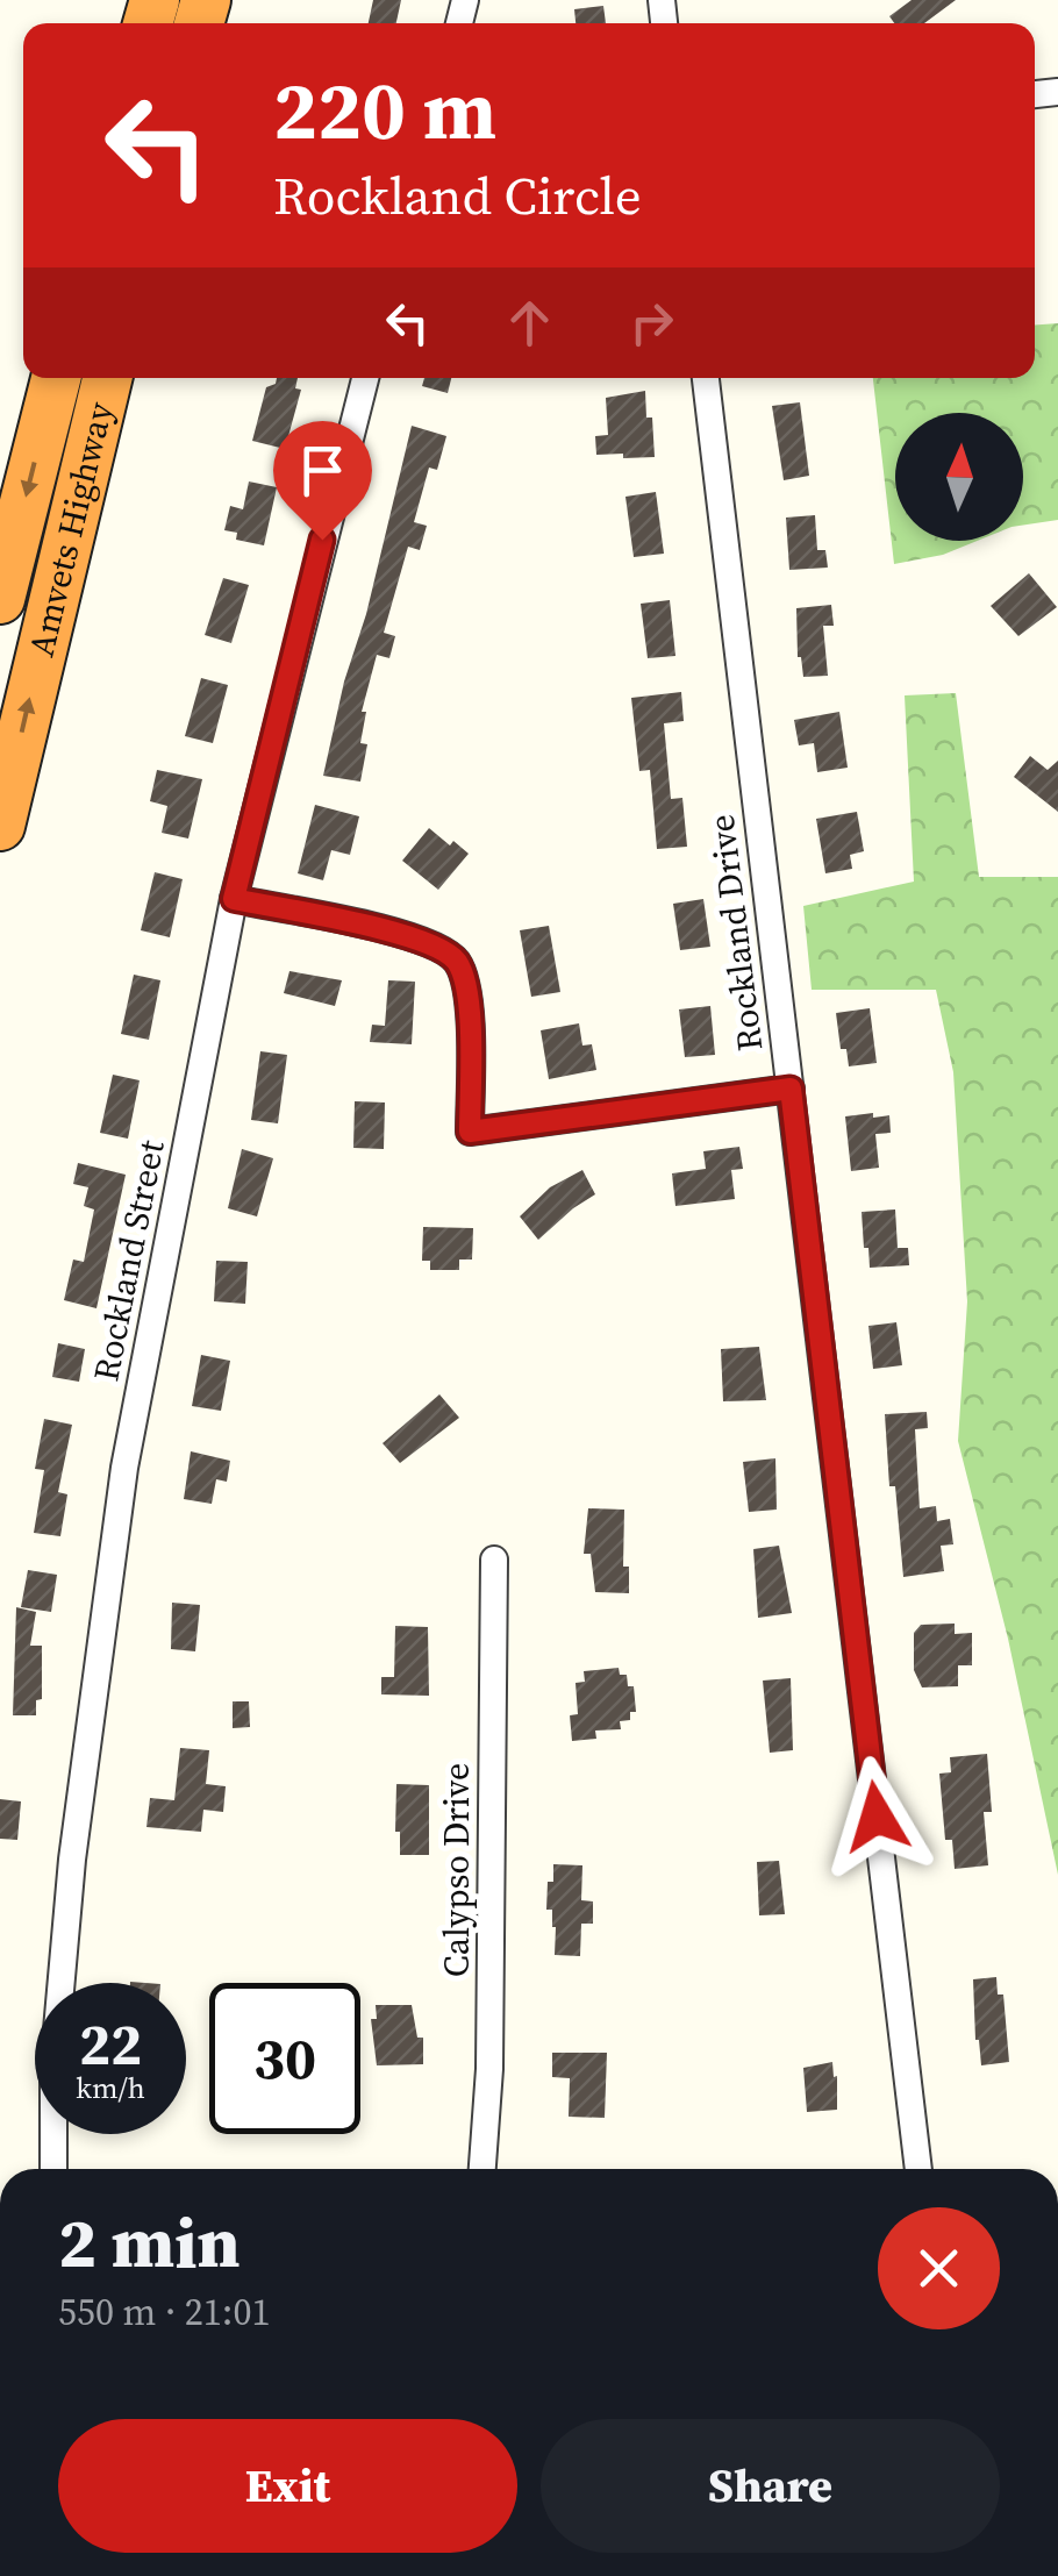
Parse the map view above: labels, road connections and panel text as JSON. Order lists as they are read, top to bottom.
{
  "streets": {
    "highway": ["Amvets Highway"],
    "street": ["Rockland Drive", "Rockland Street", "Calypso Drive"]
  },
  "north": "top",
  "page": {
    "turn": ["220 m", "Rockland Circle"],
    "speed": "22 km/h",
    "limit": "30",
    "heading": ["2 min", "550 m · 21:01"],
    "buttons": ["Exit", "Share"]
  }
}
